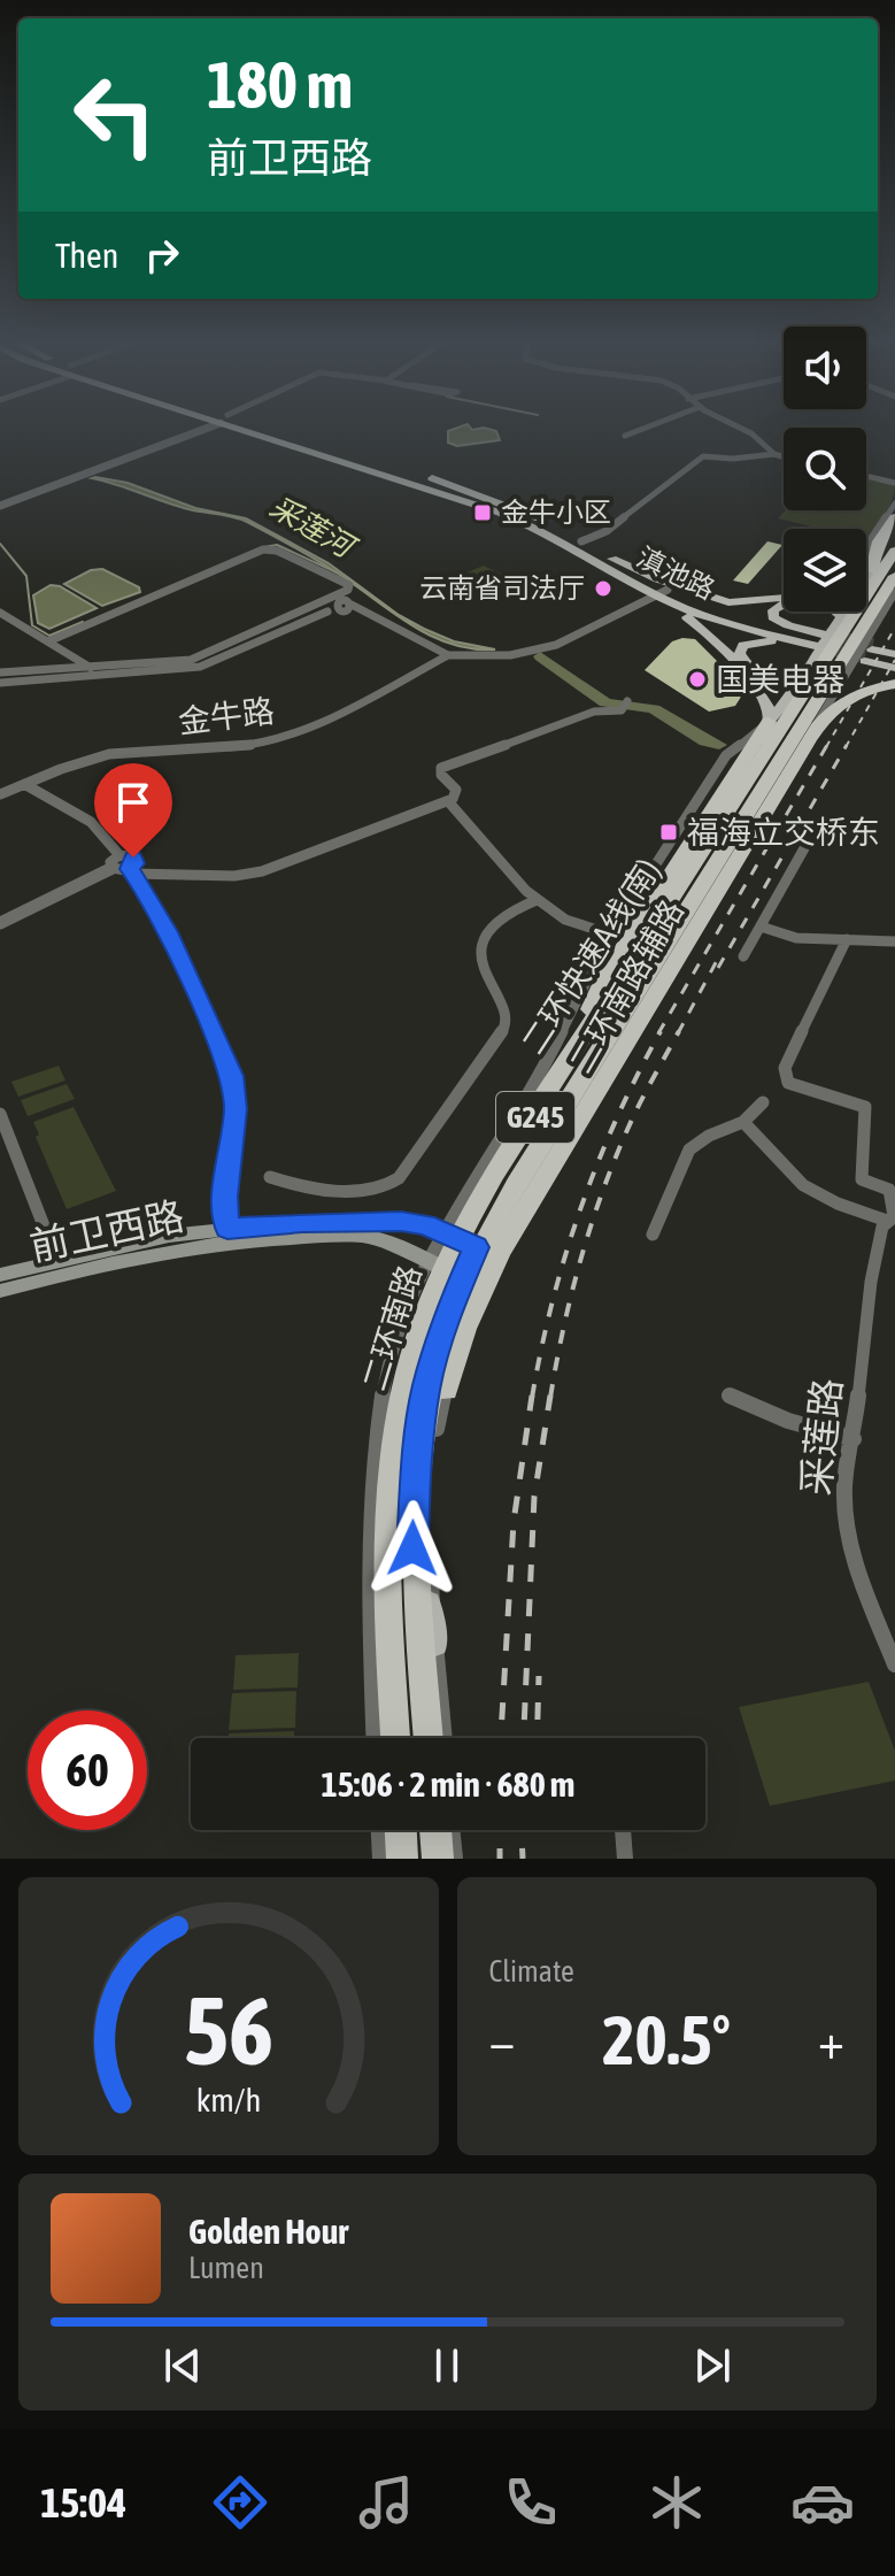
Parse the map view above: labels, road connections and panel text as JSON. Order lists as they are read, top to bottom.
{
  "streets": {
    "highway": ["二环快速A线(南)"],
    "main road": [
      "滇池路",
      "G245",
      "前卫西路",
      "二环南路"
    ],
    "street": ["金牛路", "二环南路辅路", "采莲路"]
  },
  "crossings": [
    ["滇池路", "金牛路"],
    ["二环快速A线(南)", "二环南路"],
    ["二环南路辅路", "前卫西路"],
    ["二环南路辅路", "二环南路"],
    ["前卫西路", "二环南路"]
  ],
  "water": ["采莲河"],
  "places": {
    "transit": ["金牛小区", "福海立交桥东"],
    "other": ["云南省司法厅", "国美电器"]
  },
  "page": {
    "turn": ["180 m", "前卫西路"],
    "then": "Then",
    "limit": "60",
    "trip": "15:06 · 2 min · 680 m",
    "tile": "Climate",
    "heat": ["−", "20.5°", "+"],
    "song": ["Golden Hour", "Lumen"],
    "tabs": "15:04",
    "gauge": ["56", "km/h"]
  }
}
